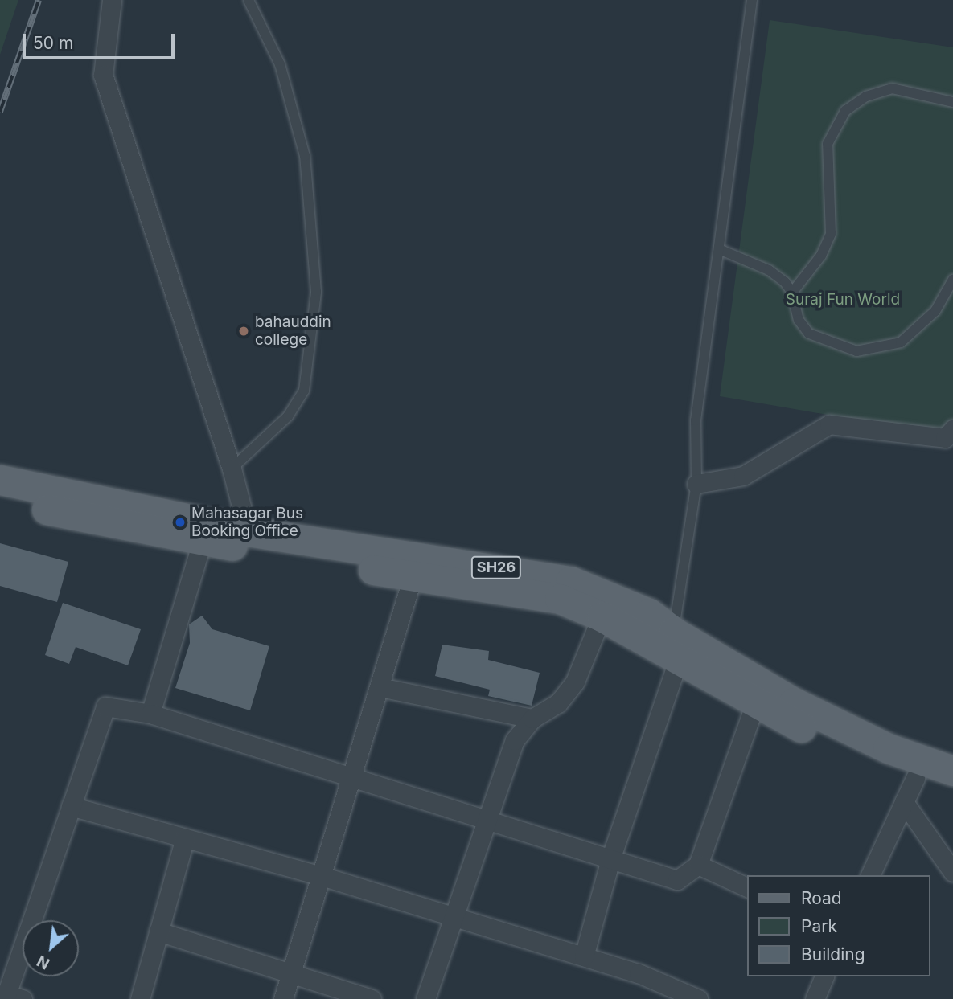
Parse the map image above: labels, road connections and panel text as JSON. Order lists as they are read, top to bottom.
{
  "streets": {
    "main road": ["SH26"]
  },
  "parks": ["Suraj Fun World"],
  "places": ["bahauddin college", "Mahasagar Bus Booking Office"],
  "legend": ["Road", "Park", "Building"],
  "scale_bar": "50 m",
  "north": "bottom left"
}
